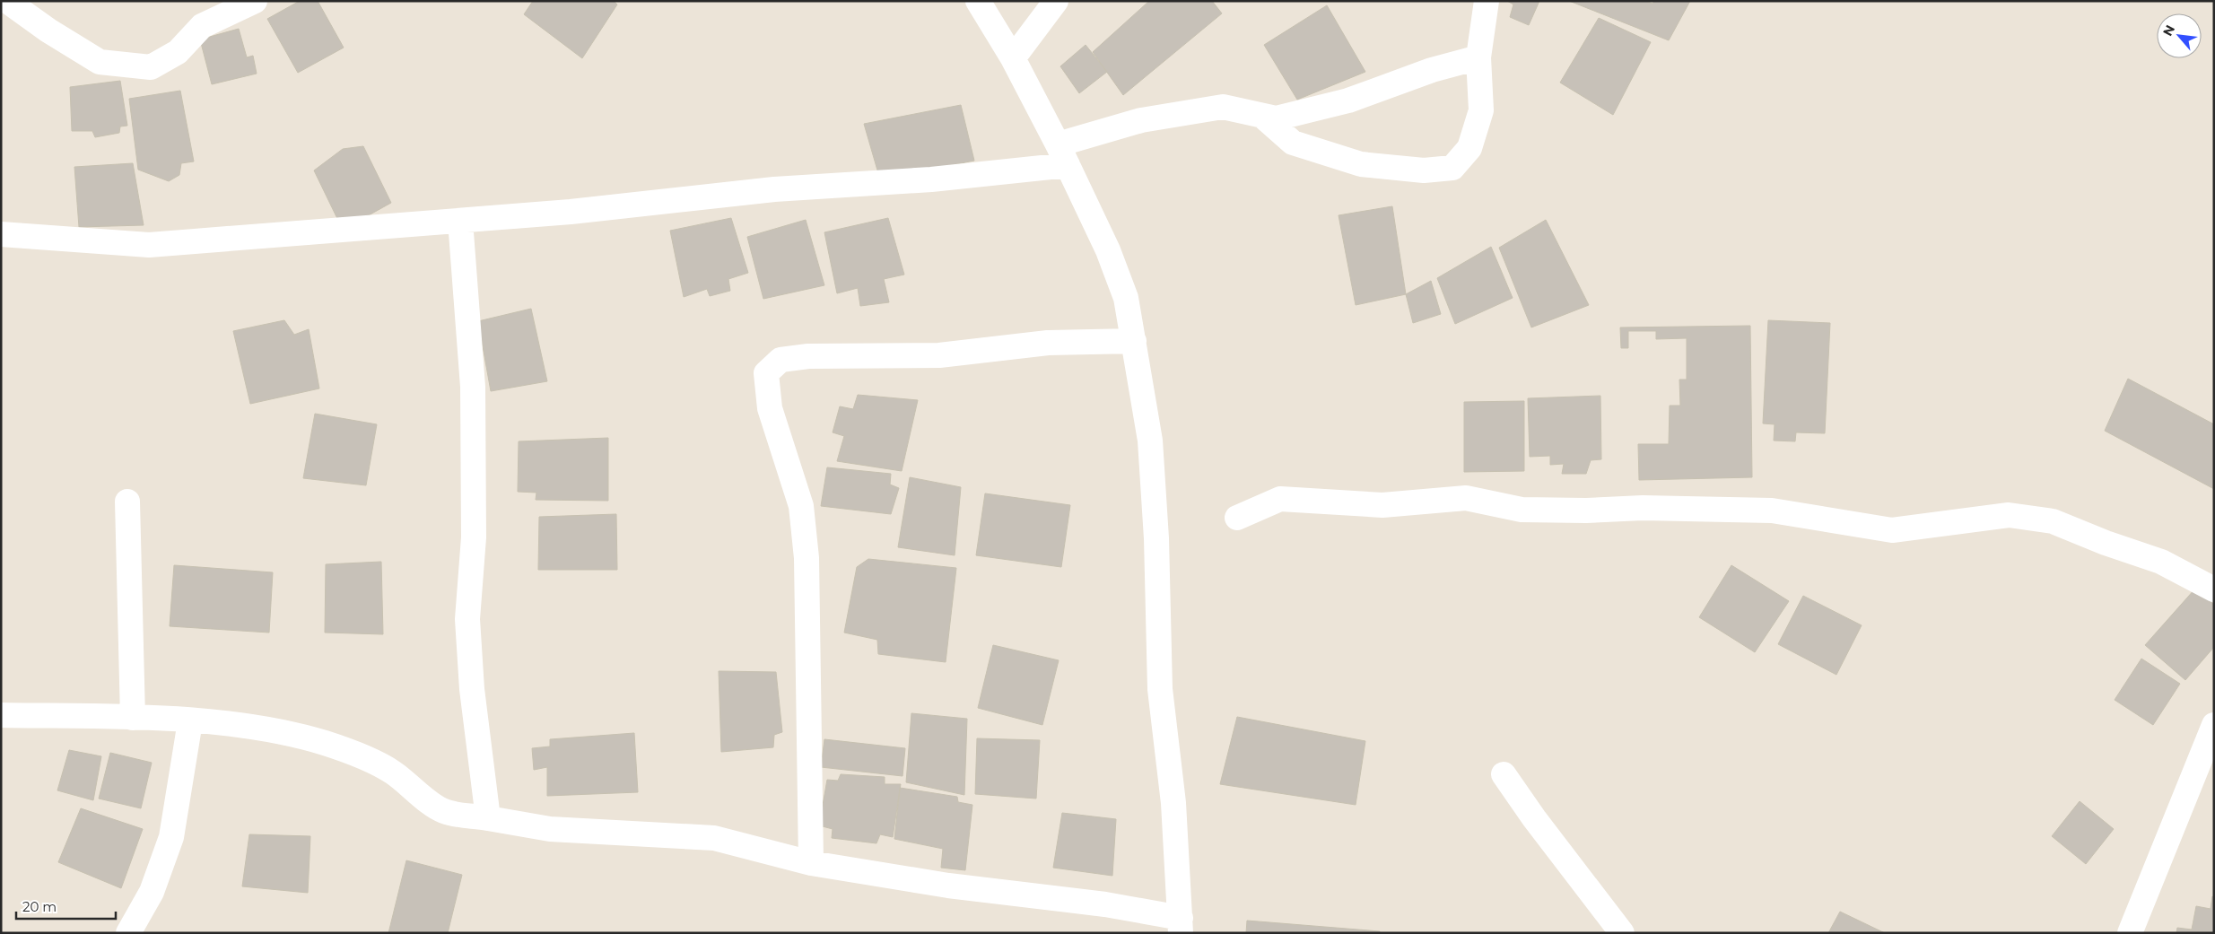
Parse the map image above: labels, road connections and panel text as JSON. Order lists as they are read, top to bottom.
{
  "scale_bar": "20 m",
  "north": "top left"
}
